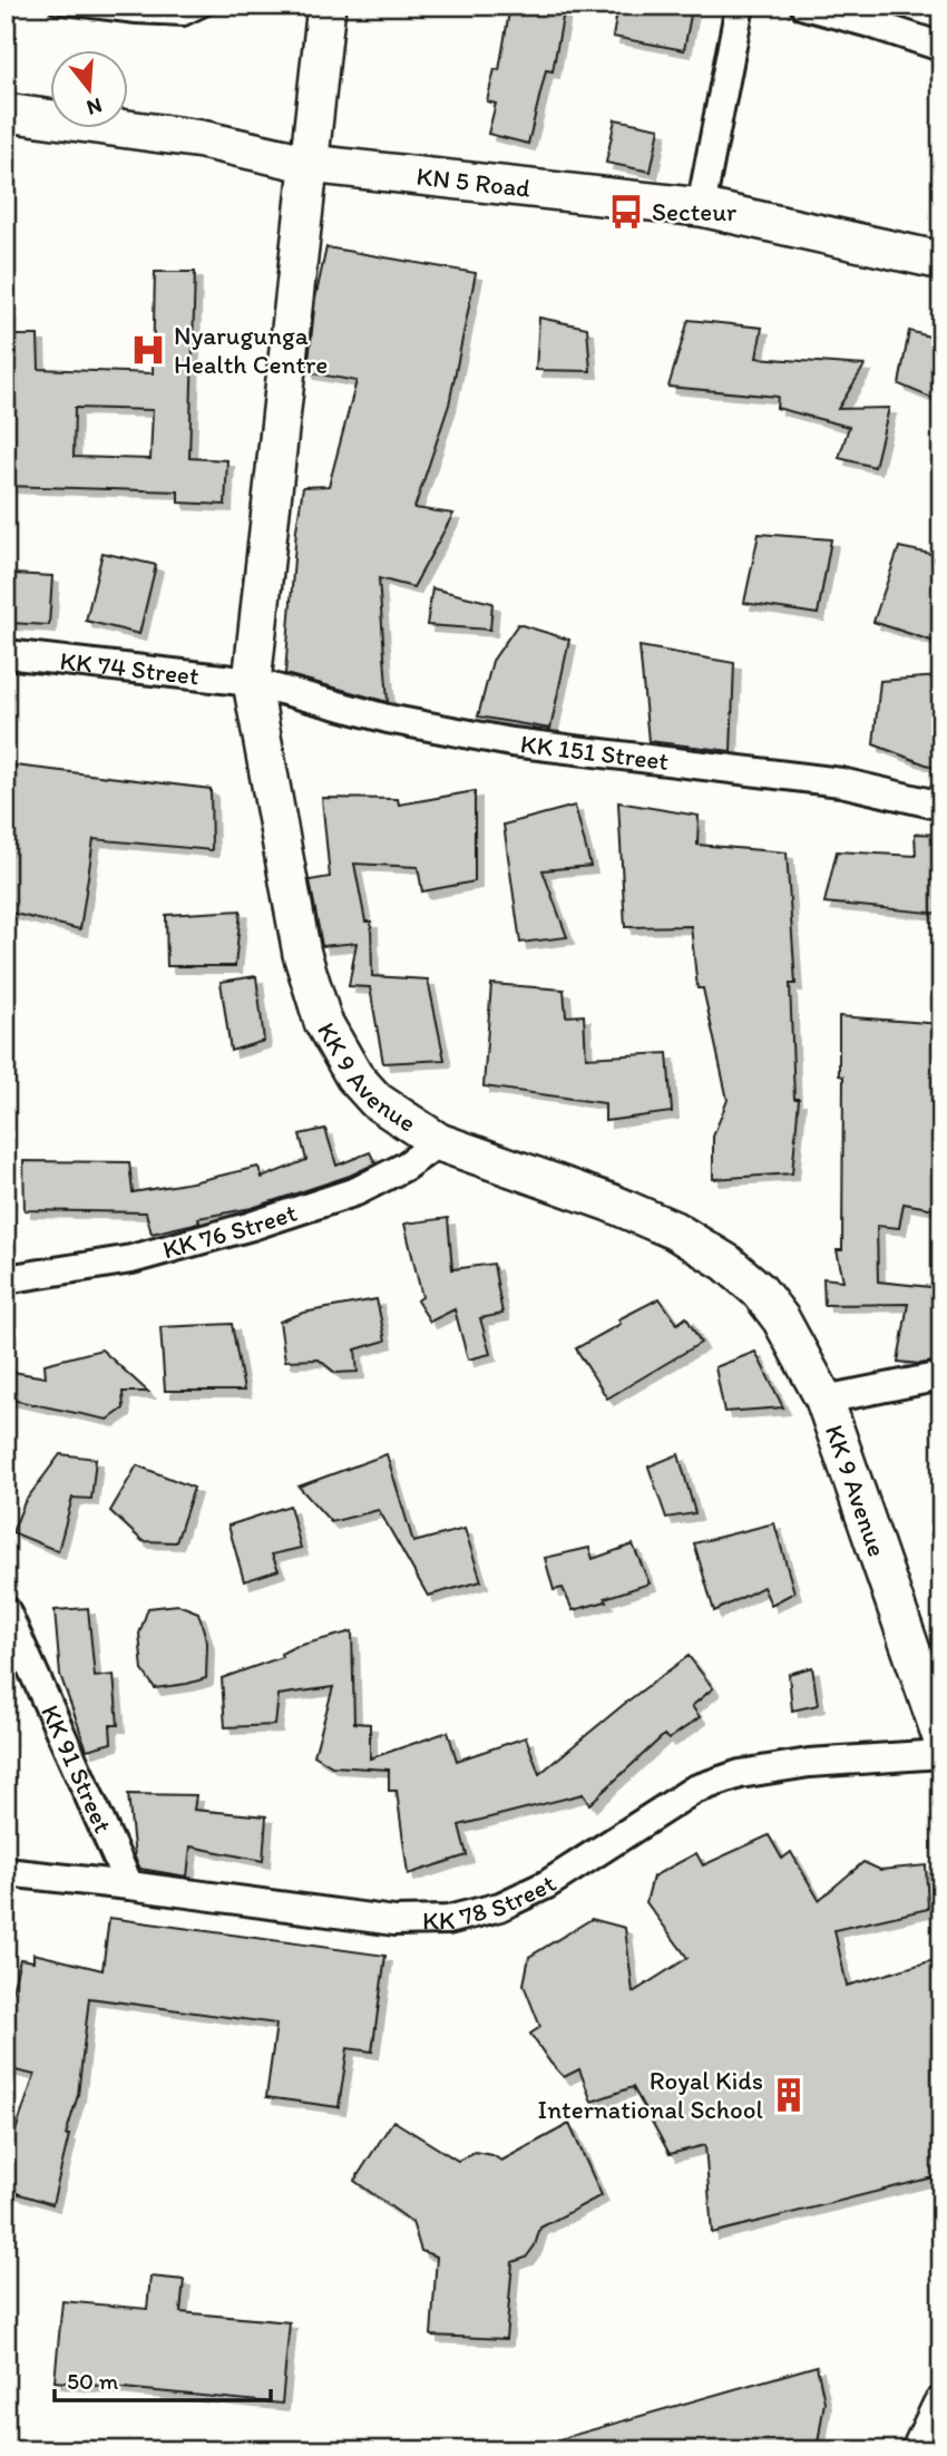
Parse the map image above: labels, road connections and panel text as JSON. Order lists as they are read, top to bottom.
{
  "streets": {
    "main road": ["KN 5 Road", "KK 9 Avenue"],
    "street": [
      "KK 74 Street",
      "KK 151 Street",
      "KK 76 Street",
      "KK 91 Street",
      "KK 78 Street"
    ]
  },
  "crossings": [
    ["KN 5 Road", "KK 9 Avenue"],
    ["KK 74 Street", "KK 151 Street"],
    ["KK 74 Street", "KK 9 Avenue"],
    ["KK 151 Street", "KK 9 Avenue"],
    ["KK 9 Avenue", "KK 76 Street"],
    ["KK 91 Street", "KK 78 Street"]
  ],
  "places": {
    "bus stop": ["Secteur"],
    "hospital": ["Nyarugunga Health Centre"],
    "building": ["Royal Kids International School"]
  },
  "scale_bar": "50 m",
  "north": "bottom"
}
